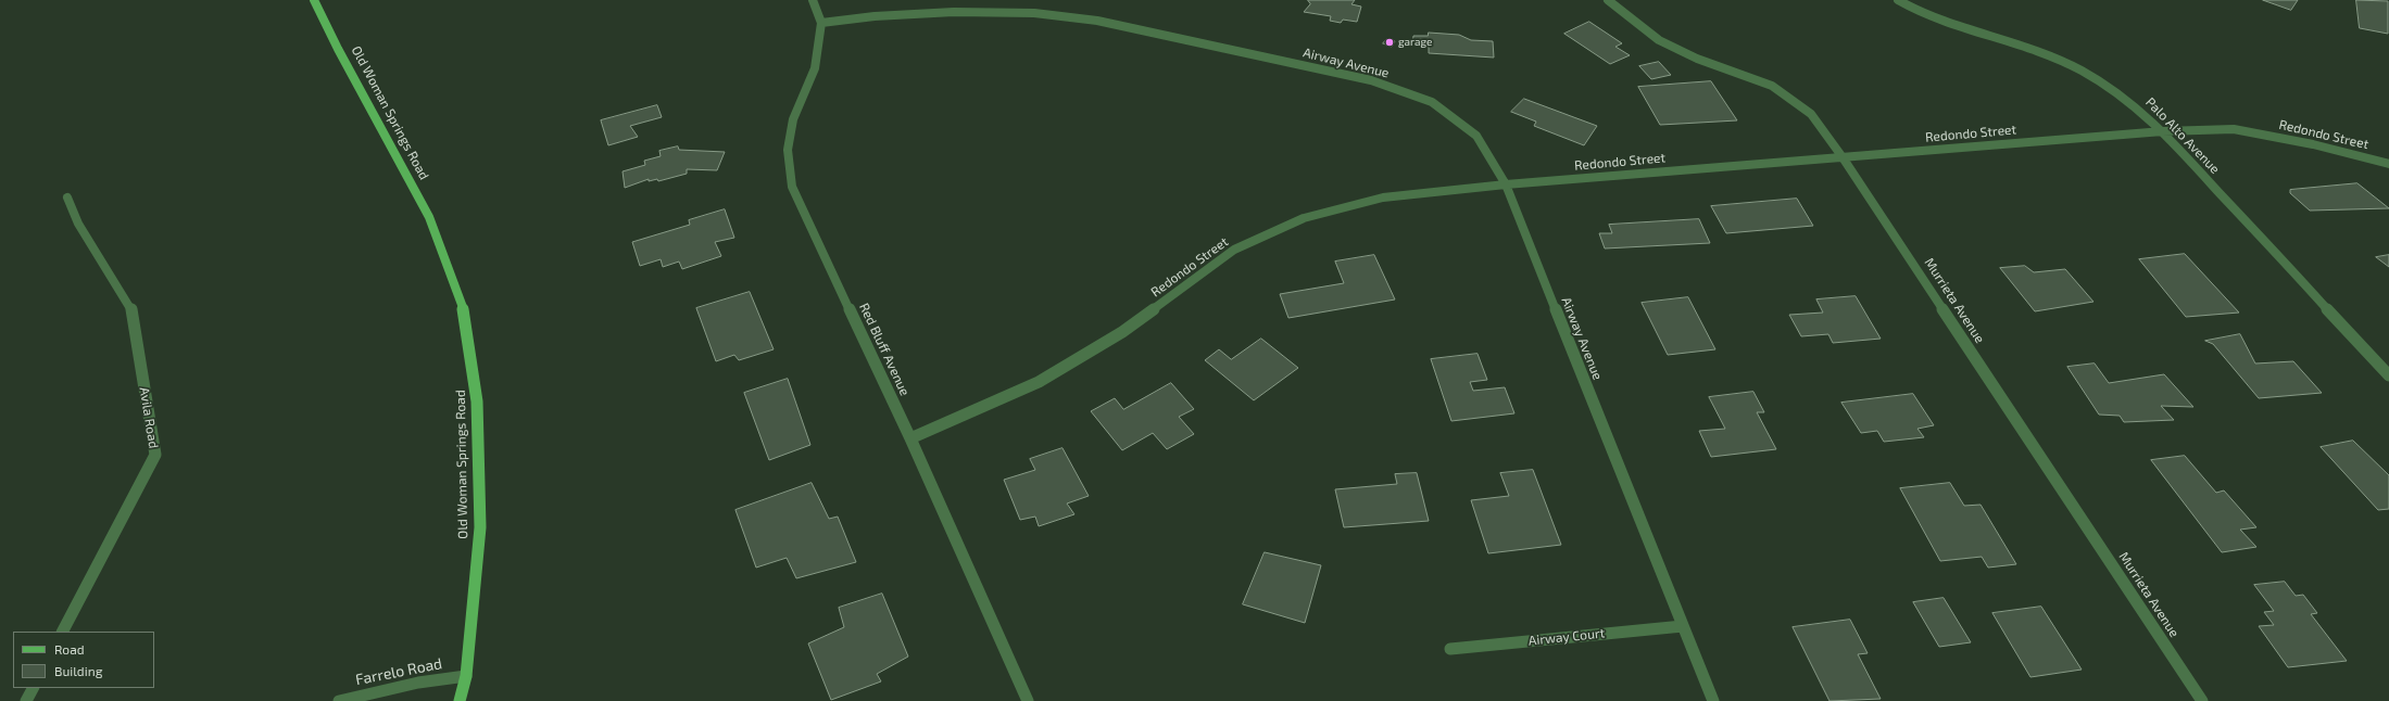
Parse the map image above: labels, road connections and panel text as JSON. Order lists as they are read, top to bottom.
{
  "streets": {
    "main road": ["Old Woman Springs Road"],
    "street": [
      "Airway Avenue",
      "Redondo Street",
      "Palo Alto Avenue",
      "Murrieta Avenue",
      "Red Bluff Avenue",
      "Avila Road",
      "Airway Court",
      "Farrelo Road"
    ]
  },
  "crossings": [
    ["Airway Avenue", "Redondo Street"],
    ["Airway Avenue", "Red Bluff Avenue"],
    ["Airway Avenue", "Airway Court"],
    ["Old Woman Springs Road", "Farrelo Road"],
    ["Redondo Street", "Palo Alto Avenue"],
    ["Redondo Street", "Murrieta Avenue"],
    ["Redondo Street", "Red Bluff Avenue"]
  ],
  "places": ["garage"],
  "legend": ["Road", "Building"]
}
